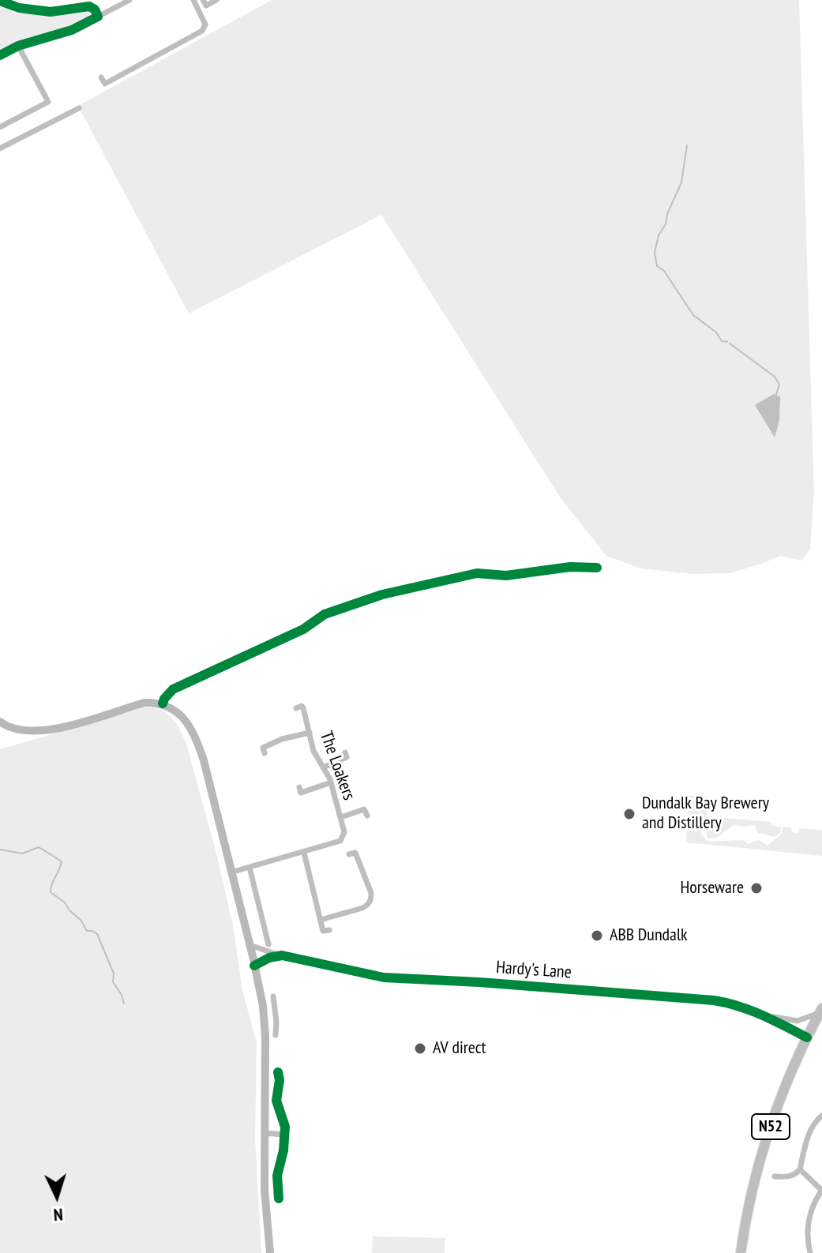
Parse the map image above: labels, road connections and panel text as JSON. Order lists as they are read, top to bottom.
{
  "streets": {
    "main road": ["N52"],
    "street": ["The Loakers", "Hardy's Lane"]
  },
  "crossings": [
    ["Hardy's Lane", "N52"]
  ],
  "places": [
    "Dundalk Bay Brewery and Distillery",
    "Horseware",
    "ABB Dundalk",
    "AV direct"
  ],
  "north": "bottom"
}
